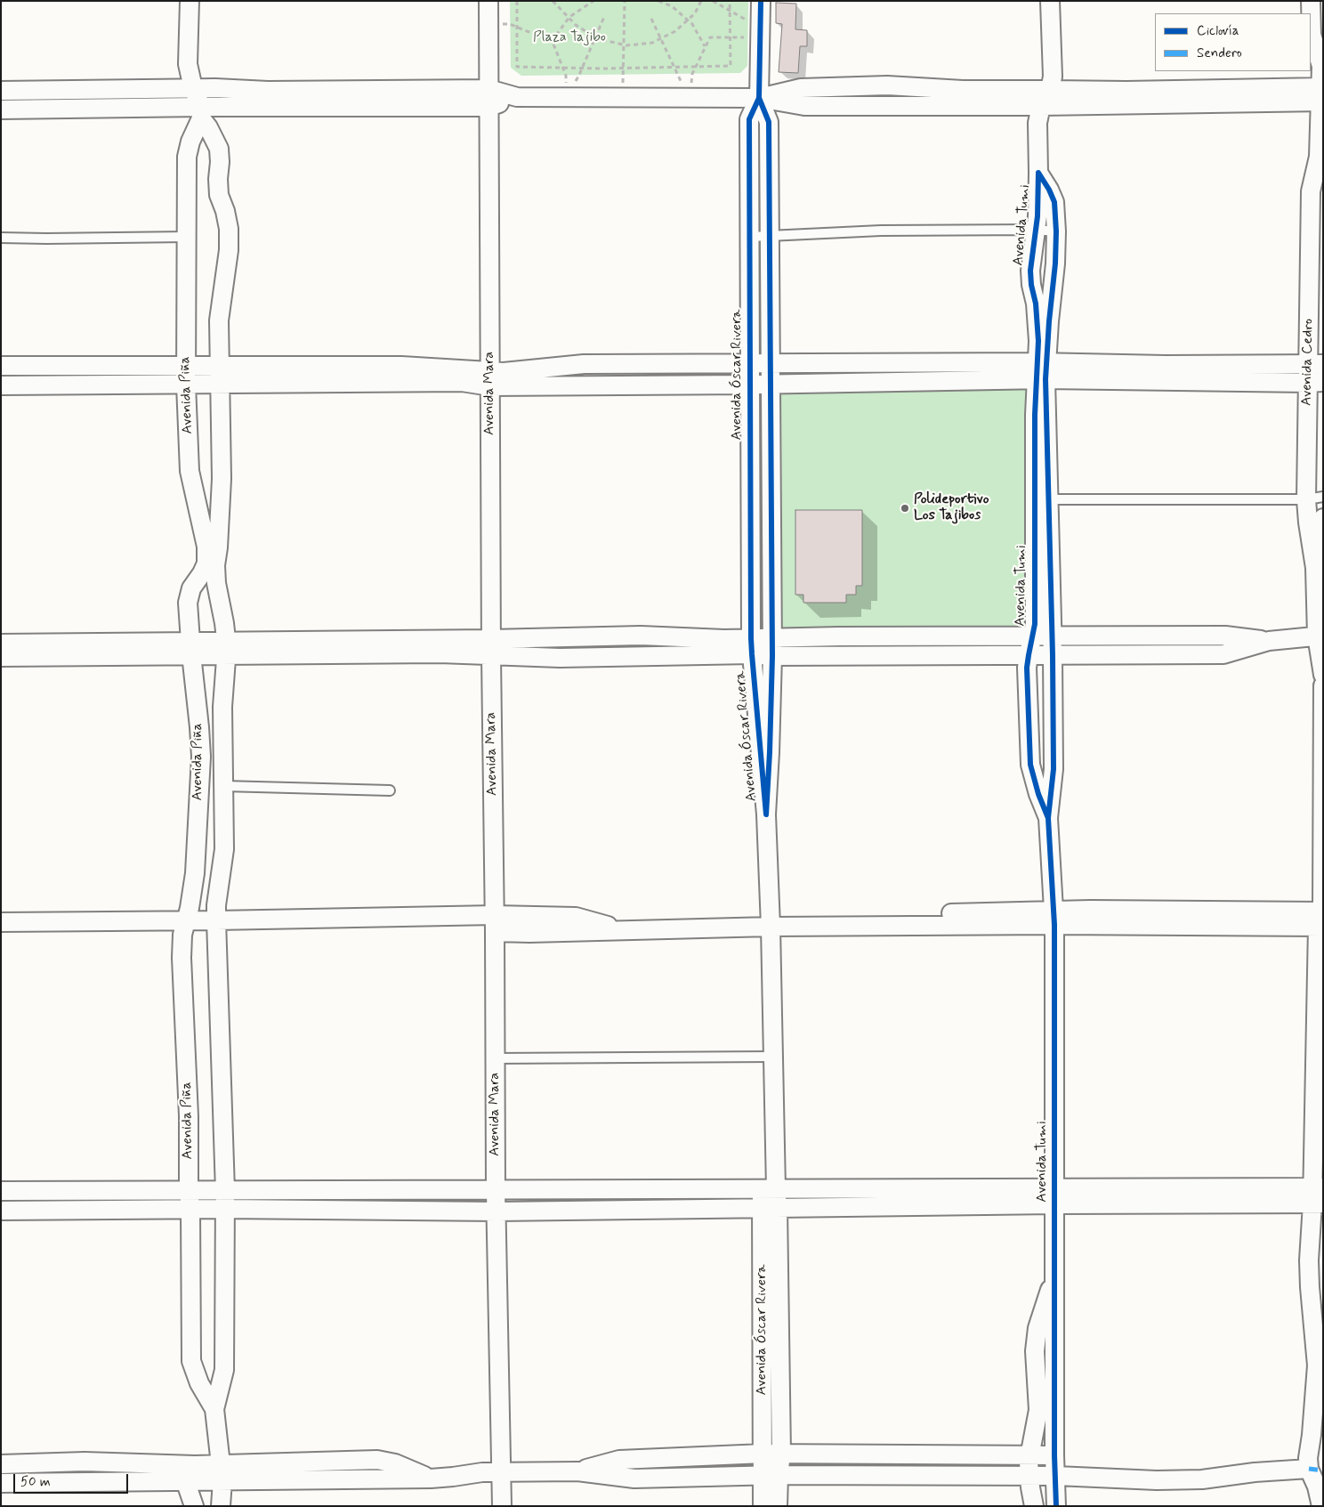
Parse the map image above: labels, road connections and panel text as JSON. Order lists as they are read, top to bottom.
{
  "streets": {
    "street": [
      "Avenida Tumi",
      "Avenida Cedro",
      "Avenida Óscar Rivera",
      "Avenida Mara",
      "Avenida Piña"
    ]
  },
  "parks": ["Plaza Tajibo"],
  "places": ["Polideportivo Los Tajibos"],
  "legend": ["Ciclovía", "Sendero"],
  "scale_bar": "50 m"
}
